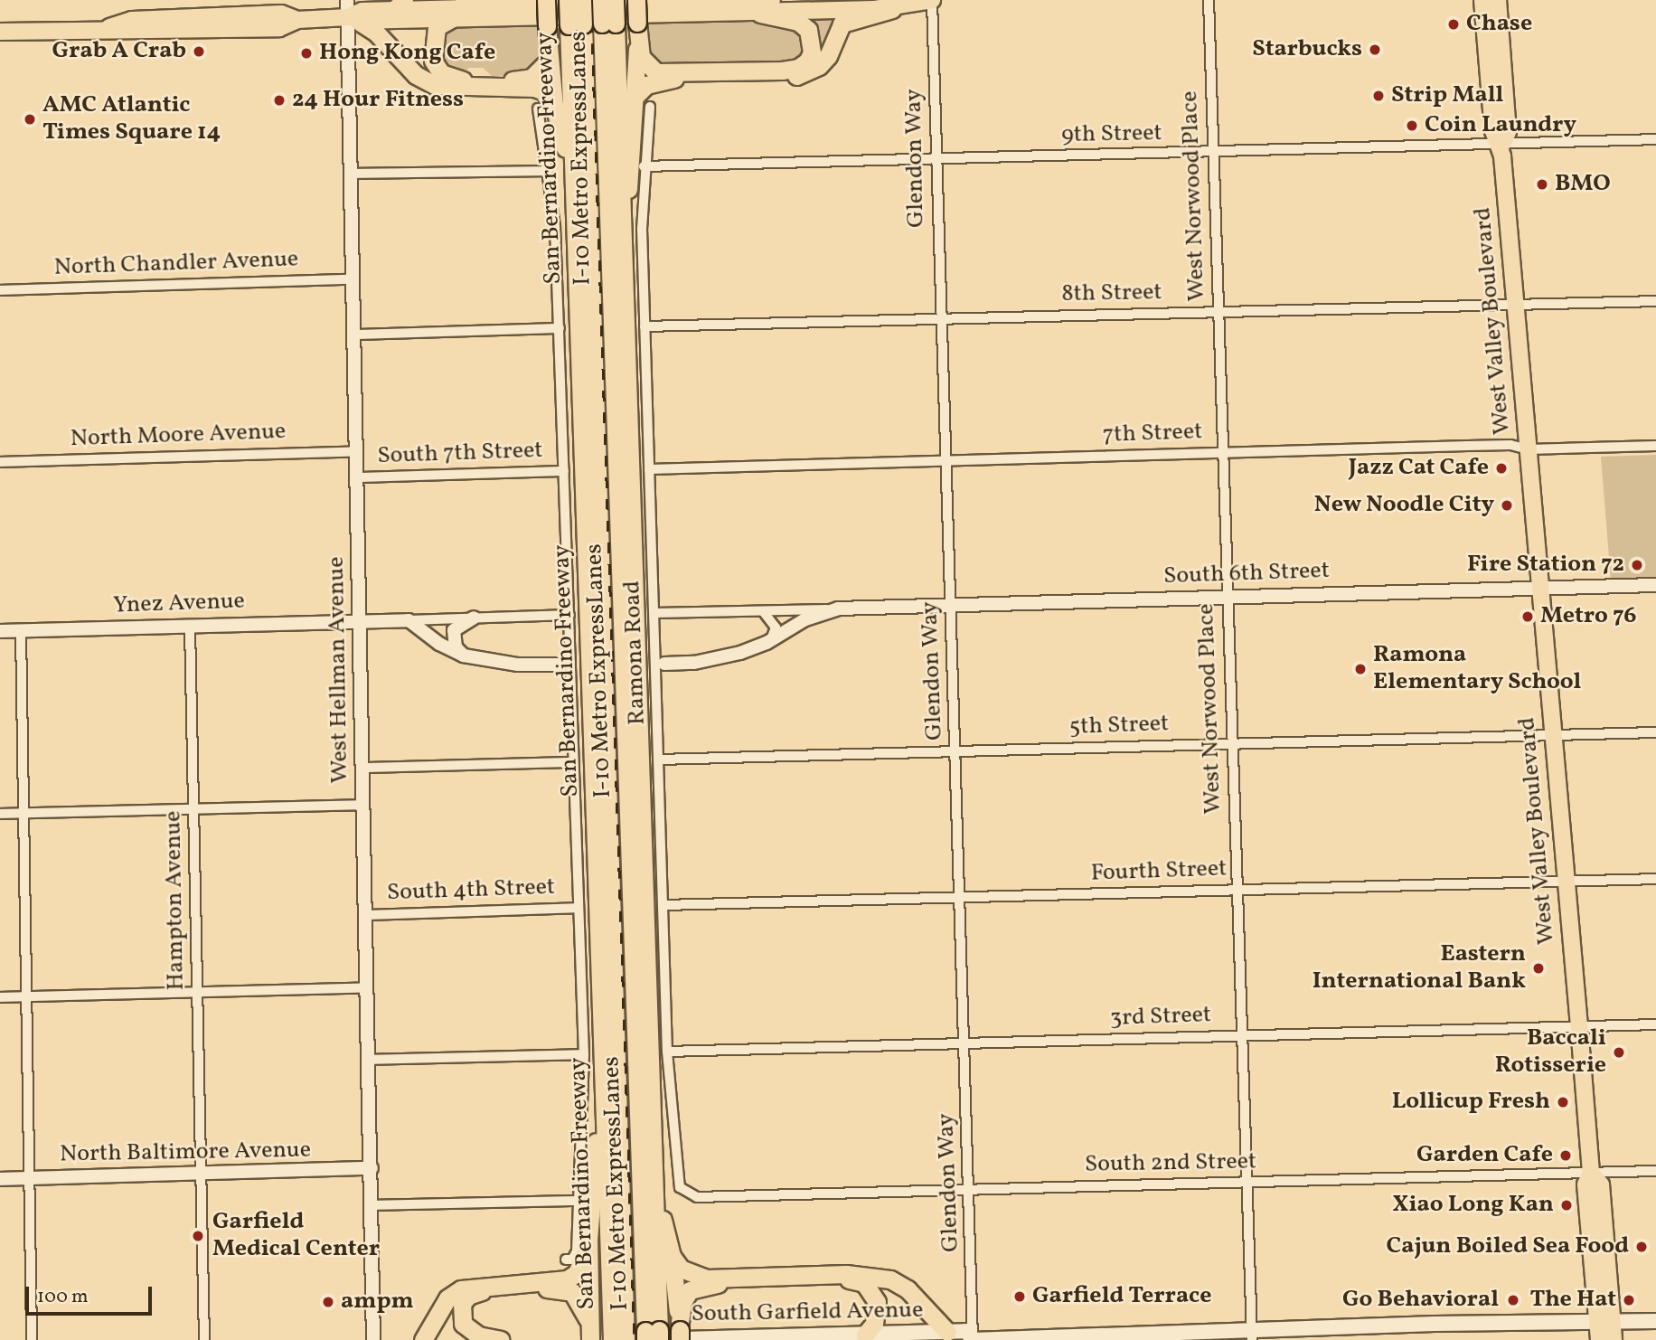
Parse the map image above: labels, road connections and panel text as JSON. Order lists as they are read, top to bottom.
{
  "streets": {
    "highway": ["San Bernardino Freeway", "I-10 Metro ExpressLanes"],
    "main road": ["West Valley Boulevard", "South Garfield Avenue"],
    "street": [
      "9th Street",
      "Glendon Way",
      "West Norwood Place",
      "North Chandler Avenue",
      "8th Street",
      "7th Street",
      "North Moore Avenue",
      "South 7th Street",
      "South 6th Street",
      "Ynez Avenue",
      "Ramona Road",
      "West Hellman Avenue",
      "5th Street",
      "Fourth Street",
      "South 4th Street",
      "Hampton Avenue",
      "3rd Street",
      "North Baltimore Avenue",
      "South 2nd Street"
    ]
  },
  "crossings": [
    ["9th Street", "Glendon Way"],
    ["9th Street", "West Norwood Place"],
    ["9th Street", "West Valley Boulevard"],
    ["9th Street", "Ramona Road"],
    ["San Bernardino Freeway", "I-10 Metro ExpressLanes"],
    ["San Bernardino Freeway", "South Garfield Avenue"],
    ["I-10 Metro ExpressLanes", "South Garfield Avenue"],
    ["Glendon Way", "8th Street"],
    ["Glendon Way", "7th Street"],
    ["Glendon Way", "South 6th Street"],
    ["Glendon Way", "5th Street"],
    ["Glendon Way", "Fourth Street"],
    ["Glendon Way", "3rd Street"],
    ["Glendon Way", "South 2nd Street"],
    ["Glendon Way", "South Garfield Avenue"],
    ["West Norwood Place", "8th Street"],
    ["West Norwood Place", "7th Street"],
    ["West Norwood Place", "South 6th Street"],
    ["West Norwood Place", "5th Street"],
    ["West Norwood Place", "Fourth Street"],
    ["West Norwood Place", "3rd Street"],
    ["West Norwood Place", "South 2nd Street"],
    ["West Norwood Place", "South Garfield Avenue"],
    ["North Chandler Avenue", "West Hellman Avenue"],
    ["8th Street", "West Valley Boulevard"],
    ["8th Street", "Ramona Road"],
    ["West Valley Boulevard", "7th Street"],
    ["West Valley Boulevard", "South 6th Street"],
    ["West Valley Boulevard", "5th Street"],
    ["West Valley Boulevard", "Fourth Street"],
    ["West Valley Boulevard", "3rd Street"],
    ["West Valley Boulevard", "South 2nd Street"],
    ["West Valley Boulevard", "South Garfield Avenue"],
    ["7th Street", "Ramona Road"],
    ["North Moore Avenue", "West Hellman Avenue"],
    ["South 7th Street", "West Hellman Avenue"],
    ["South 6th Street", "Ramona Road"],
    ["Ynez Avenue", "West Hellman Avenue"],
    ["Ynez Avenue", "Hampton Avenue"],
    ["Ramona Road", "5th Street"],
    ["Ramona Road", "Fourth Street"],
    ["Ramona Road", "3rd Street"],
    ["Ramona Road", "South 2nd Street"],
    ["West Hellman Avenue", "South 4th Street"],
    ["West Hellman Avenue", "North Baltimore Avenue"],
    ["Hampton Avenue", "North Baltimore Avenue"]
  ],
  "places": [
    "Chase",
    "Starbucks",
    "Grab A Crab",
    "Hong Kong Cafe",
    "Strip Mall",
    "24 Hour Fitness",
    "AMC Atlantic Times Square 14",
    "Coin Laundry",
    "BMO",
    "Jazz Cat Cafe",
    "New Noodle City",
    "Fire Station 72",
    "Metro 76",
    "Ramona Elementary School",
    "Eastern International Bank",
    "Baccali Rotisserie",
    "Lollicup Fresh",
    "Garden Cafe",
    "Xiao Long Kan",
    "Garfield Medical Center",
    "Cajun Boiled Sea Food",
    "Garfield Terrace",
    "Go Behavioral",
    "The Hat",
    "ampm"
  ],
  "scale_bar": "100 m"
}
